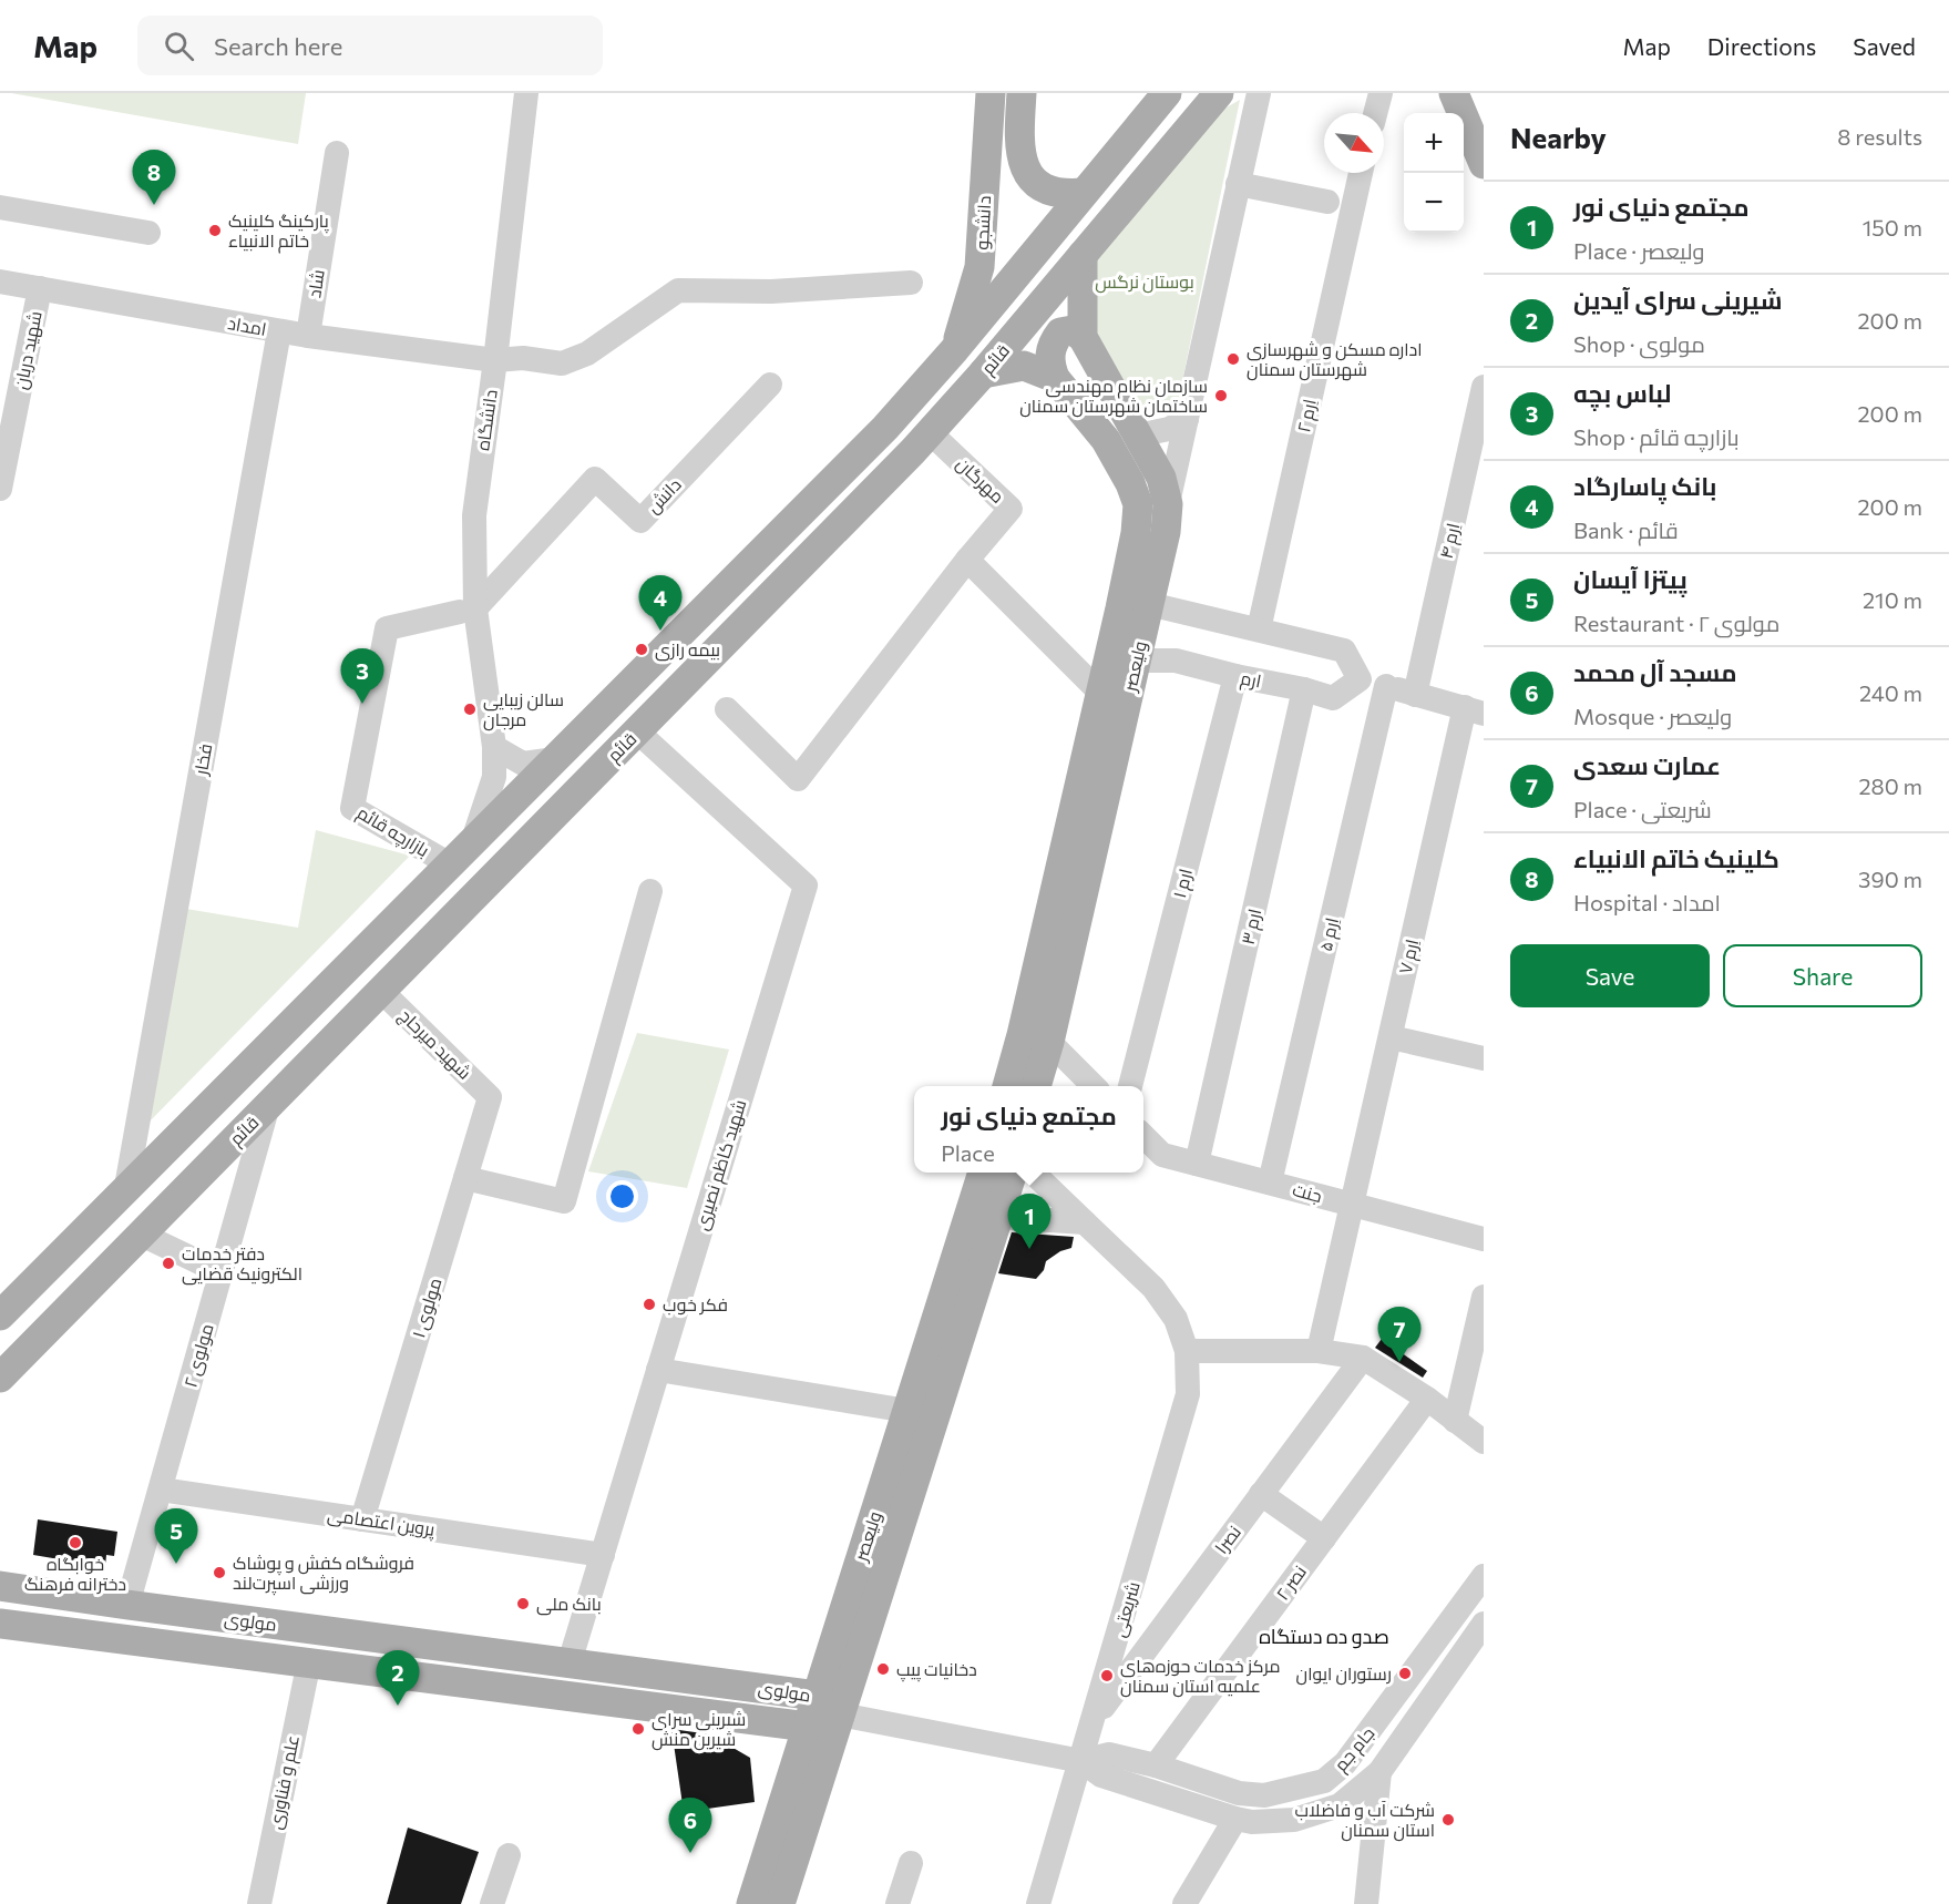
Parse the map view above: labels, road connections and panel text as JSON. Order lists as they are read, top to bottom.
{
  "streets": {
    "main road": [
      "دانشجو",
      "قائم",
      "ولیعصر",
      "مولوی"
    ],
    "street": [
      "شاد",
      "امداد",
      "شهید دربان",
      "اِرم ۲",
      "دانشگاه",
      "مهرگان",
      "دانش",
      "اِرم ۴",
      "ارم",
      "فخار",
      "بازارچه قائم",
      "ارم ۱",
      "ارم ۳",
      "اِرم ۵",
      "اِرم ۷",
      "شهید میرحاج",
      "شهید کاظم نصیری",
      "جنت",
      "مولوی ۱",
      "مولوی ۲",
      "پروین اعتصامی",
      "نصرا",
      "نصر ۲",
      "شریعتی",
      "جام جم",
      "علم و فناوری"
    ]
  },
  "crossings": [
    ["دانشجو", "قائم"],
    ["شاد", "امداد"],
    ["امداد", "شهید دربان"],
    ["امداد", "دانشگاه"],
    ["امداد", "فخار"],
    ["قائم", "دانشگاه"],
    ["قائم", "مهرگان"],
    ["قائم", "ولیعصر"],
    ["قائم", "فخار"],
    ["قائم", "بازارچه قائم"],
    ["قائم", "شهید میرحاج"],
    ["قائم", "شهید کاظم نصیری"],
    ["قائم", "مولوی ۲"],
    ["دانشگاه", "دانش"],
    ["دانشگاه", "بازارچه قائم"],
    ["دانش", "بازارچه قائم"],
    ["ولیعصر", "ارم"],
    ["ولیعصر", "مولوی"],
    ["ولیعصر", "جام جم"],
    ["ارم", "ارم ۱"],
    ["ارم", "ارم ۳"],
    ["ارم ۳", "جنت"],
    ["اِرم ۵", "جنت"],
    ["اِرم ۷", "جنت"],
    ["شهید میرحاج", "مولوی ۱"],
    ["شهید کاظم نصیری", "پروین اعتصامی"],
    ["شهید کاظم نصیری", "مولوی"],
    ["مولوی ۱", "پروین اعتصامی"],
    ["مولوی ۲", "پروین اعتصامی"],
    ["مولوی ۲", "مولوی"],
    ["نصرا", "شریعتی"],
    ["نصر ۲", "جام جم"],
    ["شریعتی", "جام جم"],
    ["مولوی", "جام جم"],
    ["مولوی", "علم و فناوری"]
  ],
  "districts": ["صدو ده دستگاه"],
  "parks": ["بوستان نرگس"],
  "places": [
    "پارکینگ کلینیک خاتم الانبیاء",
    "اداره مسکن و شهرسازی شهرستان سمنان",
    "سازمان نظام مهندسی ساختمان شهرستان سمنان",
    "بیمه رازی",
    "سالن زیبایی مرجان",
    "دفتر خدمات الکترونیک قضایی",
    "فکر خوب",
    "خوابگاه دخترانه فرهنگ",
    "فروشگاه کفش و پوشاک ورزشی اسپرت‌لند",
    "بانک ملی",
    "دخانیات پیپ",
    "رستوران ایوان",
    "مرکز خدمات حوزه‌های علمیه استان سمنان",
    "شیرینی سرای شیرین منش",
    "شرکت آب و فاضلاب استان سمنان"
  ],
  "north": "bottom right",
  "page": {
    "header": "Map",
    "search": "Search here",
    "nav": ["Map", "Directions", "Saved"],
    "heading": ["Nearby", "8 results"],
    "map_buttons": ["+", "−"],
    "pins": [
      "8",
      "4",
      "3",
      "1",
      "7",
      "5",
      "2",
      "6"
    ],
    "list": [
      {
        "mark": "1",
        "name": "مجتمع دنیای نور",
        "note": "Place · ولیعصر",
        "value": "150 m"
      },
      {
        "mark": "2",
        "name": "شیرینی سرای آیدین",
        "note": "Shop · مولوی",
        "value": "200 m"
      },
      {
        "mark": "3",
        "name": "لباس بچه",
        "note": "Shop · بازارچه قائم",
        "value": "200 m"
      },
      {
        "mark": "4",
        "name": "بانک پاسارگاد",
        "note": "Bank · قائم",
        "value": "200 m"
      },
      {
        "mark": "5",
        "name": "پیتزا آیسان",
        "note": "Restaurant · مولوی ۲",
        "value": "210 m"
      },
      {
        "mark": "6",
        "name": "مسجد آل محمد",
        "note": "Mosque · ولیعصر",
        "value": "240 m"
      },
      {
        "mark": "7",
        "name": "عمارت سعدی",
        "note": "Place · شریعتی",
        "value": "280 m"
      },
      {
        "mark": "8",
        "name": "کلینیک خاتم الانبیاء",
        "note": "Hospital · امداد",
        "value": "390 m"
      }
    ],
    "buttons": ["Save", "Share"],
    "popup": ["مجتمع دنیای نور", "Place"]
  }
}
